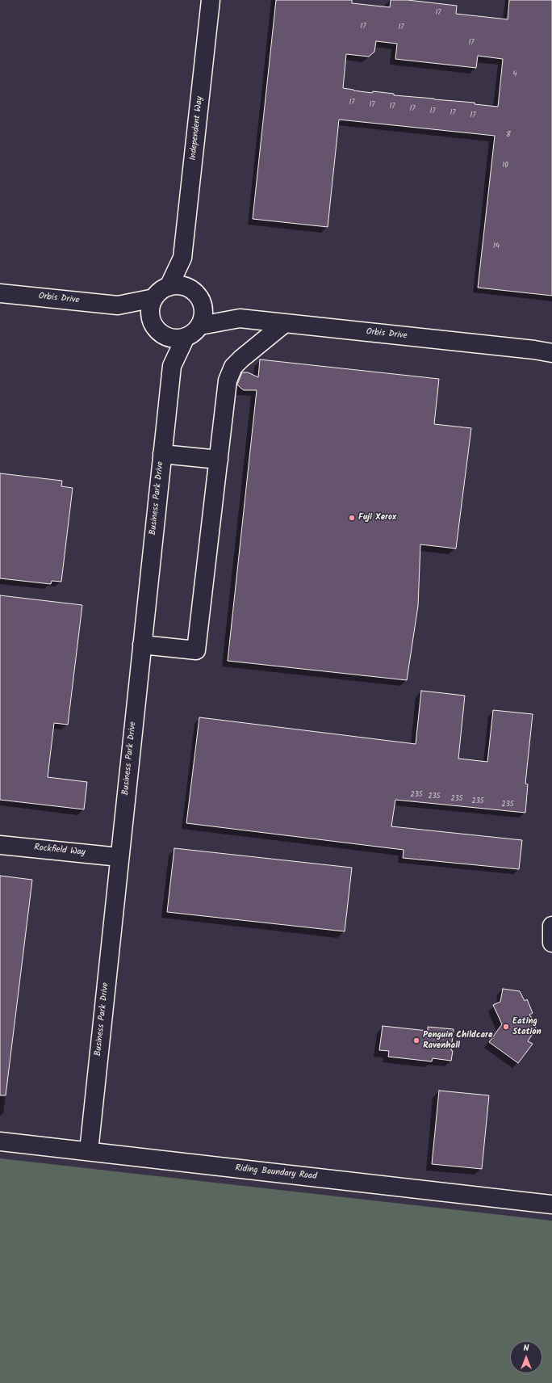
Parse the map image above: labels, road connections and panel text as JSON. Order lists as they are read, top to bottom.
{
  "streets": {
    "street": [
      "Independent Way",
      "Orbis Drive",
      "Business Park Drive",
      "Rockfield Way",
      "Riding Boundary Road"
    ]
  },
  "crossings": [
    ["Independent Way", "Orbis Drive"],
    ["Independent Way", "Business Park Drive"],
    ["Orbis Drive", "Business Park Drive"],
    ["Business Park Drive", "Rockfield Way"],
    ["Business Park Drive", "Riding Boundary Road"]
  ],
  "places": ["Fuji Xerox", "Eating Station", "Penguin Childcare Ravenhall"],
  "house_numbers": [
    "17",
    "17",
    "17",
    "17",
    "4",
    "17",
    "17",
    "17",
    "17",
    "17",
    "17",
    "17",
    "8",
    "10",
    "14",
    "235",
    "235",
    "235",
    "235",
    "235"
  ],
  "north": "top"
}
